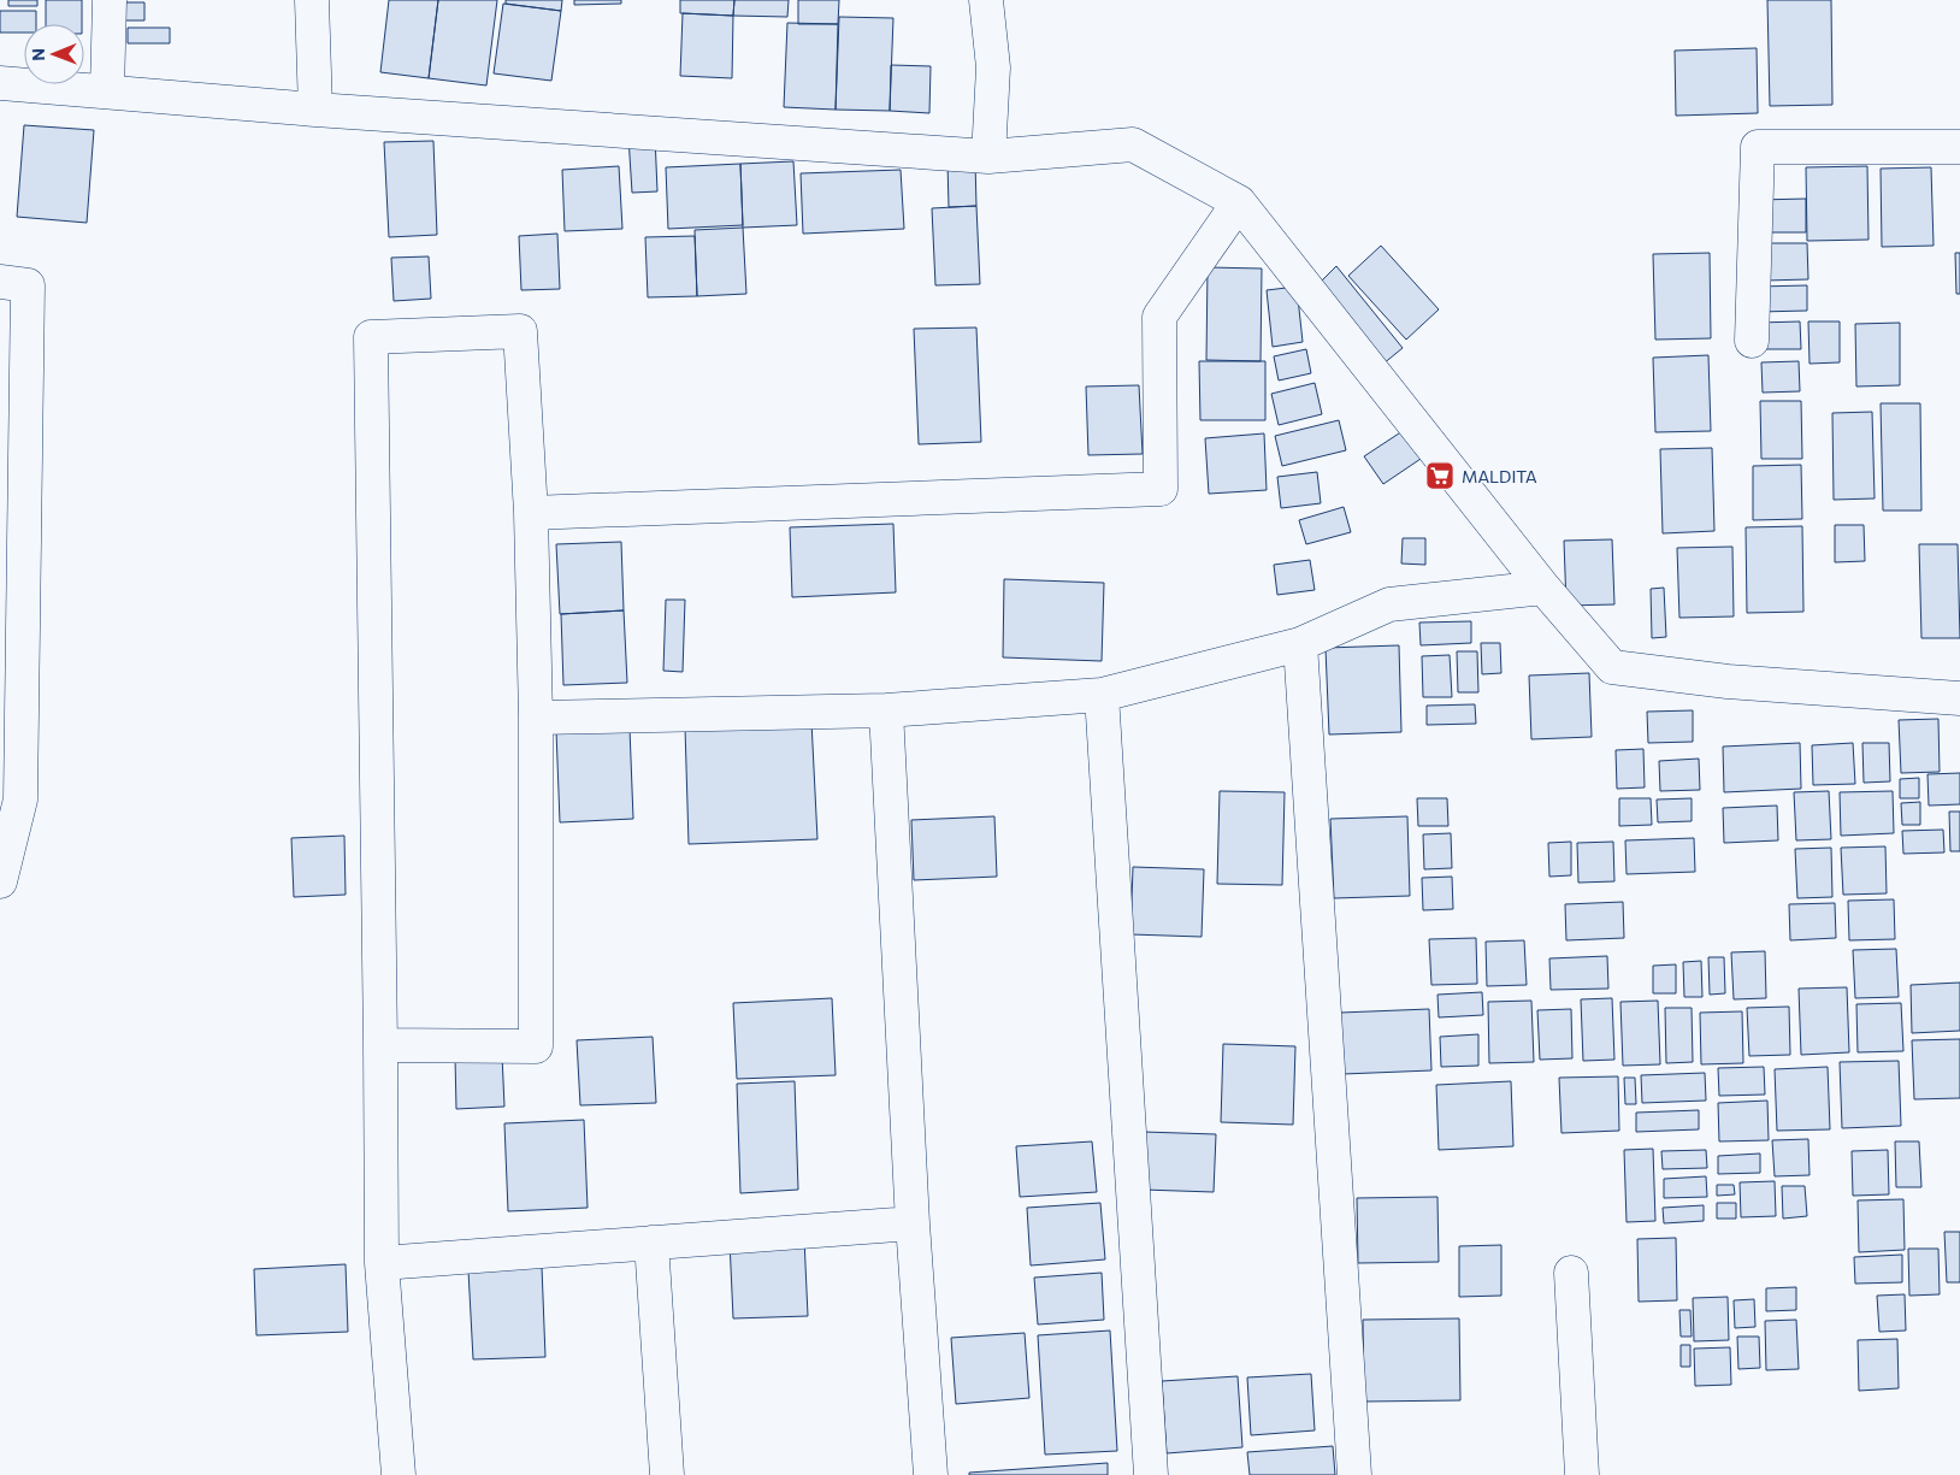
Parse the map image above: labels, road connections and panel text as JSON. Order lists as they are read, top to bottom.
{
  "places": {
    "supermarket": ["MALDITA"]
  },
  "north": "left"
}
